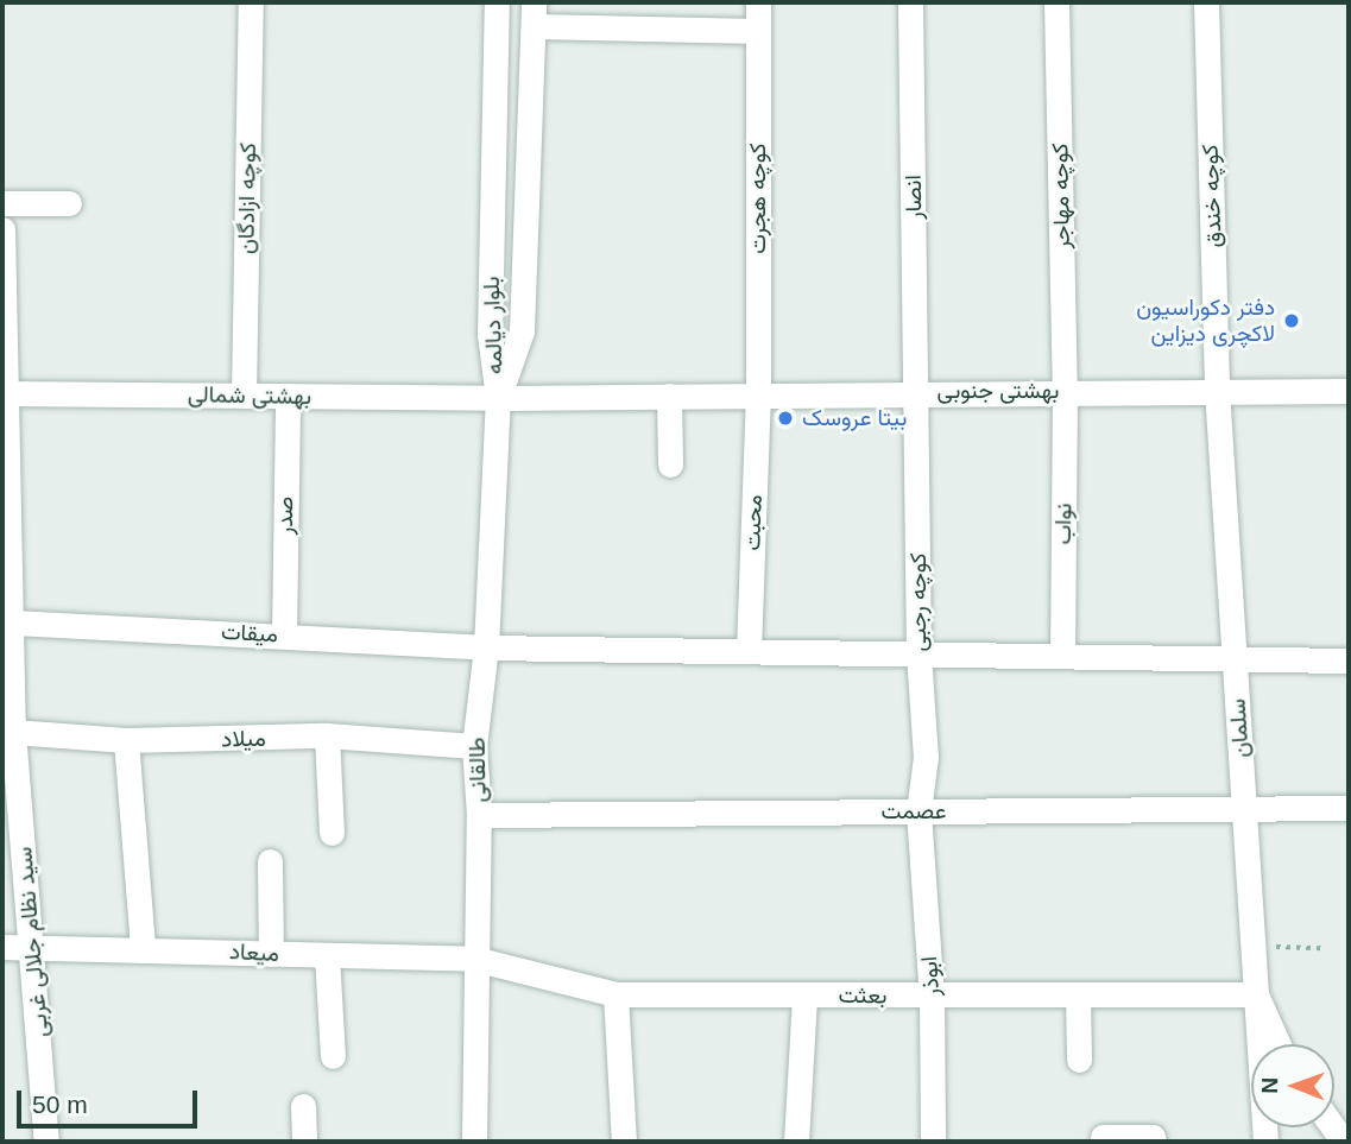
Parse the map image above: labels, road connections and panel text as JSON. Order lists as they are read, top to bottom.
{
  "streets": {
    "street": [
      "کوچه مهاجر",
      "کوچه خندق",
      "انصار",
      "کوچه ازادگان",
      "کوچه هجرت",
      "بلوار دیالمه",
      "بهشتی جنوبی",
      "بهشتی شمالی",
      "صدر",
      "محبت",
      "نواب",
      "کوچه رجبی",
      "میقات",
      "سلمان",
      "میلاد",
      "طالقانی",
      "عصمت",
      "سید نظام جلالی غربی",
      "میعاد",
      "ابوذر",
      "بعثت"
    ]
  },
  "crossings": [
    ["کوچه مهاجر", "بهشتی جنوبی"],
    ["کوچه مهاجر", "نواب"],
    ["کوچه خندق", "بهشتی جنوبی"],
    ["کوچه خندق", "سلمان"],
    ["انصار", "بهشتی جنوبی"],
    ["انصار", "کوچه رجبی"],
    ["کوچه ازادگان", "بهشتی شمالی"],
    ["کوچه هجرت", "بهشتی جنوبی"],
    ["کوچه هجرت", "محبت"],
    ["بلوار دیالمه", "بهشتی جنوبی"],
    ["بلوار دیالمه", "بهشتی شمالی"],
    ["بلوار دیالمه", "طالقانی"],
    ["بهشتی جنوبی", "بهشتی شمالی"],
    ["بهشتی جنوبی", "محبت"],
    ["بهشتی جنوبی", "نواب"],
    ["بهشتی جنوبی", "کوچه رجبی"],
    ["بهشتی جنوبی", "سلمان"],
    ["بهشتی جنوبی", "طالقانی"],
    ["بهشتی شمالی", "صدر"],
    ["بهشتی شمالی", "طالقانی"],
    ["بهشتی شمالی", "سید نظام جلالی غربی"],
    ["صدر", "میقات"],
    ["محبت", "میقات"],
    ["نواب", "میقات"],
    ["کوچه رجبی", "میقات"],
    ["کوچه رجبی", "عصمت"],
    ["کوچه رجبی", "ابوذر"],
    ["میقات", "سلمان"],
    ["میقات", "طالقانی"],
    ["میقات", "سید نظام جلالی غربی"],
    ["سلمان", "عصمت"],
    ["سلمان", "بعثت"],
    ["میلاد", "طالقانی"],
    ["میلاد", "سید نظام جلالی غربی"],
    ["طالقانی", "عصمت"],
    ["طالقانی", "میعاد"],
    ["طالقانی", "بعثت"],
    ["عصمت", "ابوذر"],
    ["سید نظام جلالی غربی", "میعاد"],
    ["میعاد", "بعثت"],
    ["ابوذر", "بعثت"]
  ],
  "places": ["دفتر دکوراسیون لاکچری دیزاین", "بیتا عروسک"],
  "scale_bar": "50 m",
  "north": "left"
}
